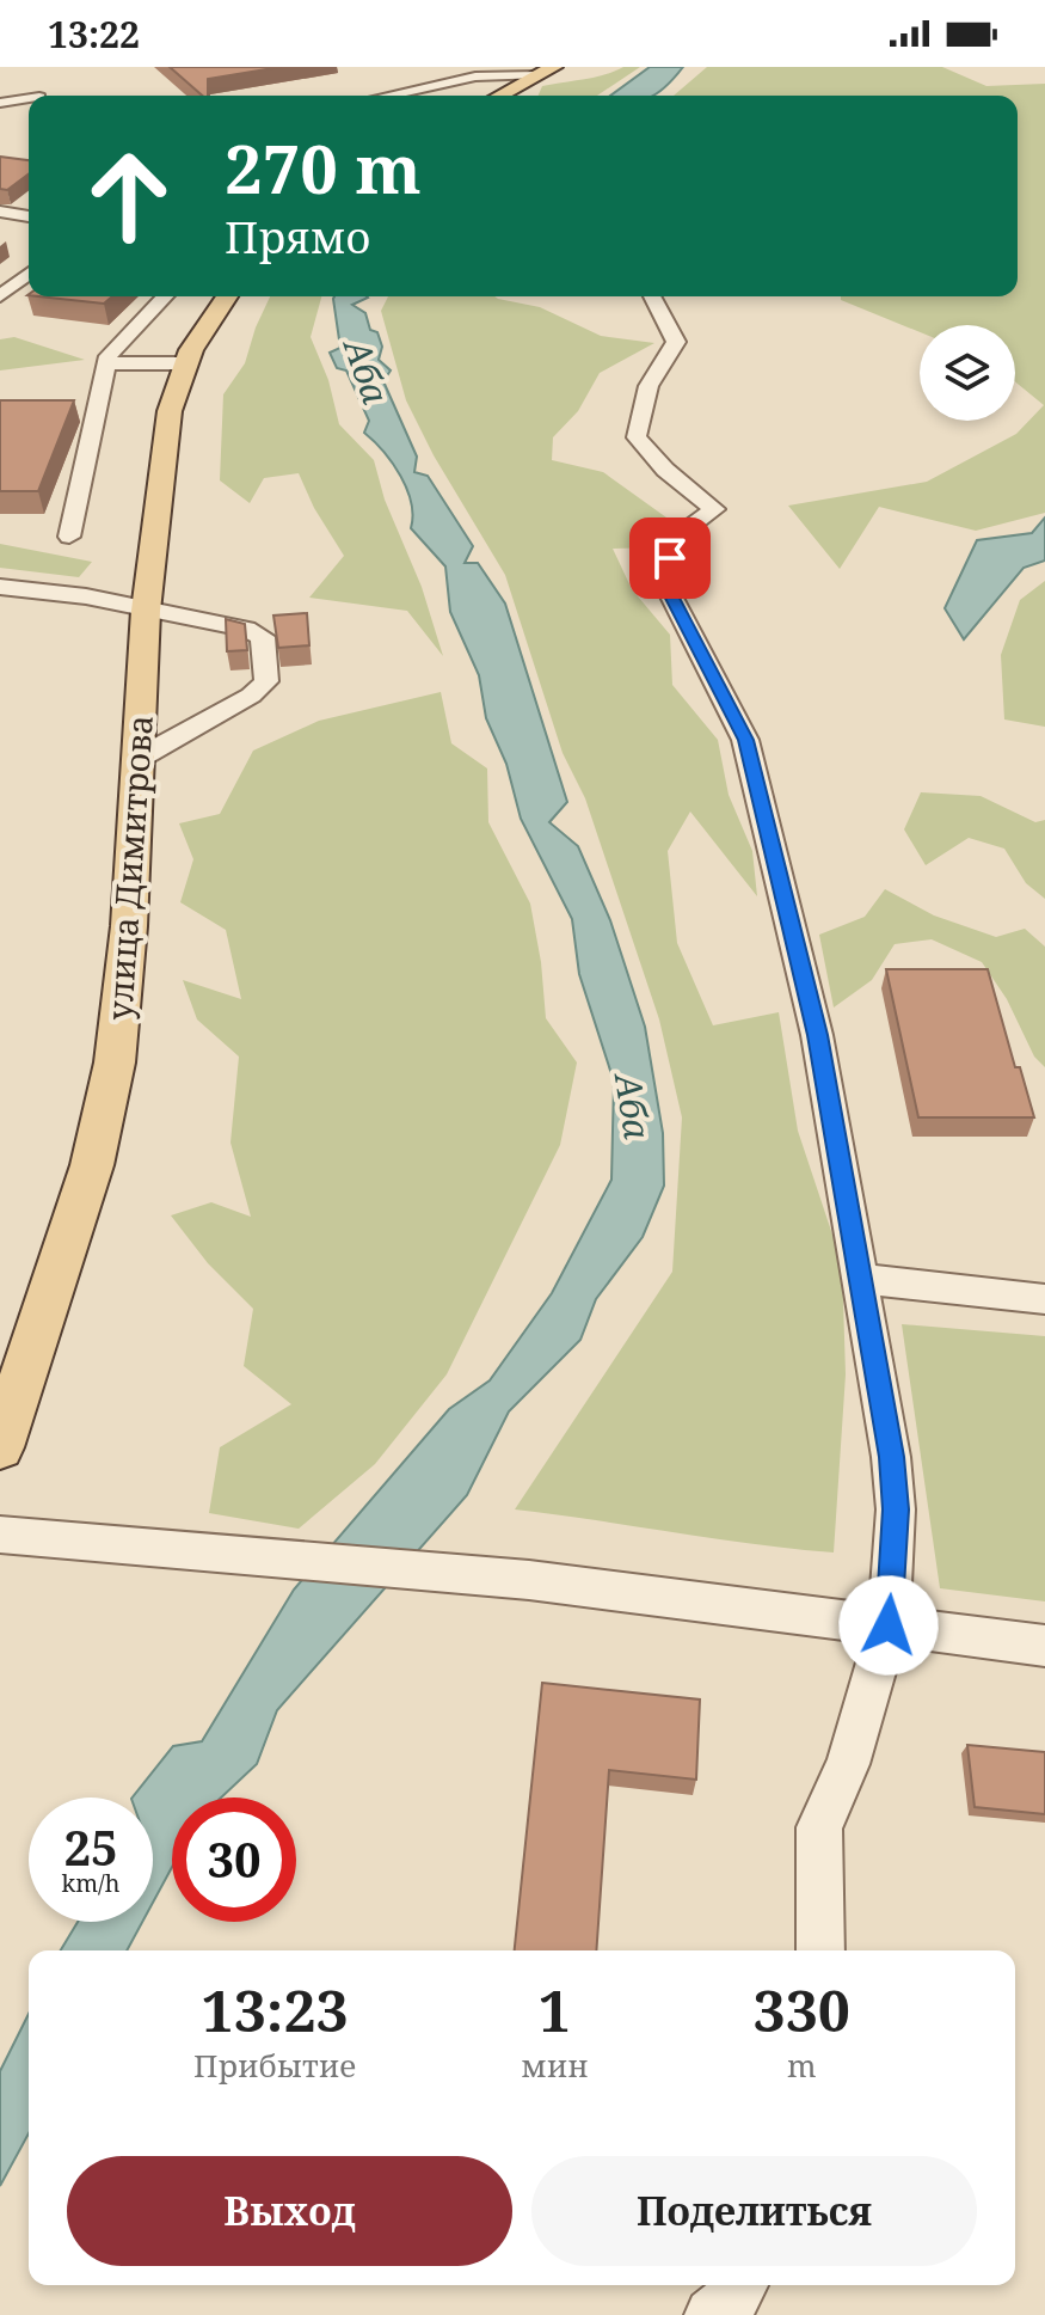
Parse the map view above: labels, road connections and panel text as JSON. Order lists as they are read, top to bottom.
{
  "streets": {
    "main road": ["улица Димитрова"]
  },
  "water": ["Аба"],
  "page": {
    "status": "13:22",
    "turn": ["270 m", "Прямо"],
    "speed": "25 km/h",
    "limit": "30",
    "eta": [
      "13:23",
      "Прибытие",
      "1",
      "мин",
      "330",
      "m"
    ],
    "buttons": ["Выход", "Поделиться"]
  }
}
